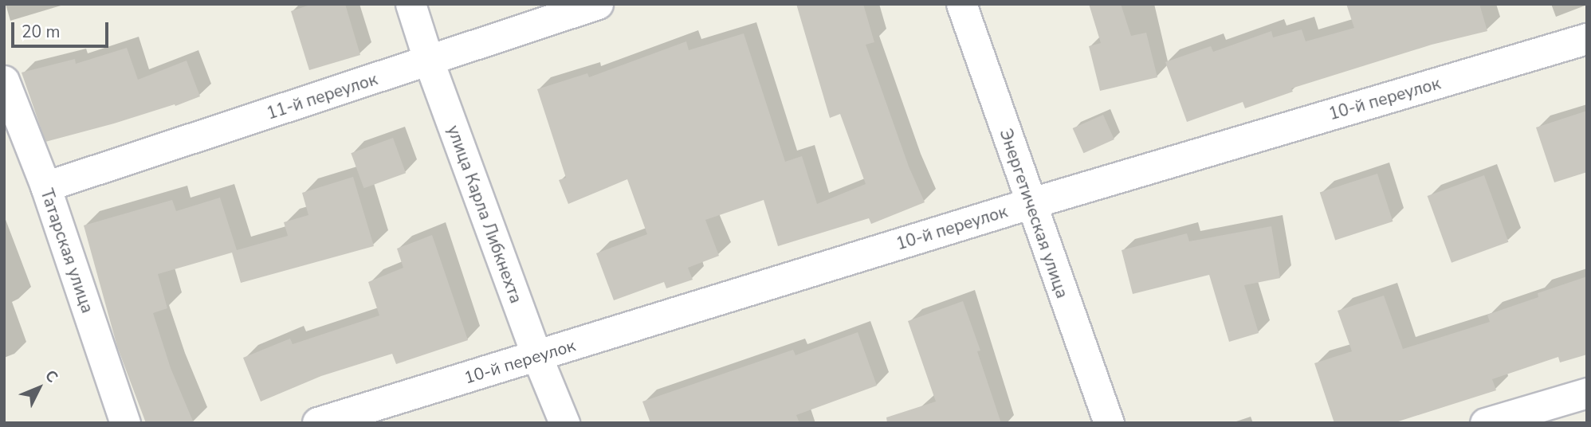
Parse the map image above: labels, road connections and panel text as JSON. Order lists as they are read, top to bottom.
{
  "streets": {
    "street": [
      "11-й переулок",
      "10-й переулок",
      "Энергетическая улица",
      "улица Карла Либкнехта",
      "Татарская улица"
    ]
  },
  "crossings": [
    ["11-й переулок", "улица Карла Либкнехта"],
    ["11-й переулок", "Татарская улица"],
    ["10-й переулок", "Энергетическая улица"],
    ["10-й переулок", "улица Карла Либкнехта"]
  ],
  "scale_bar": "20 m",
  "north": "top right"
}
